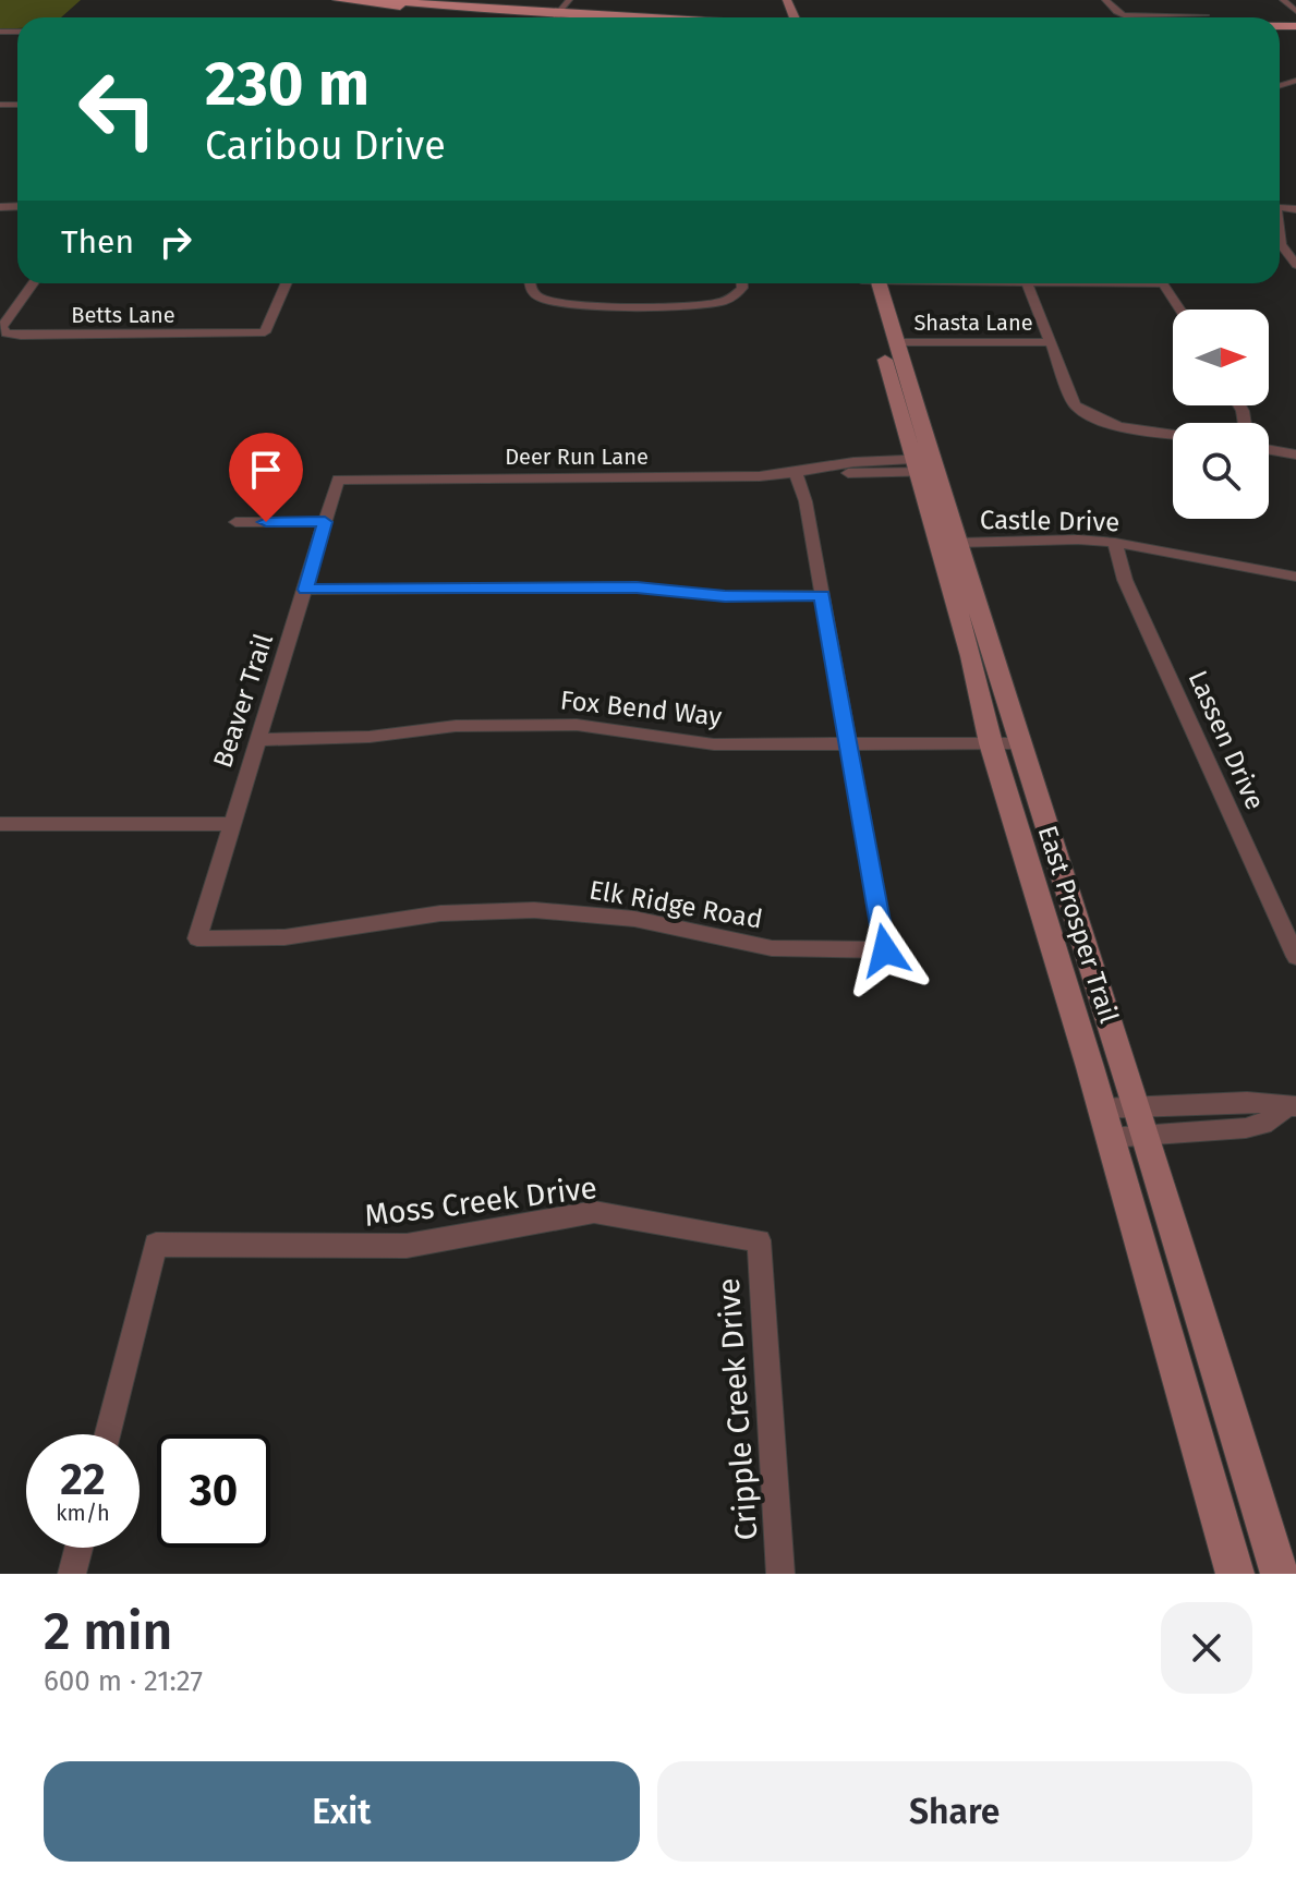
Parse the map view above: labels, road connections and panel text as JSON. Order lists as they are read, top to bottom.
{
  "streets": {
    "main road": ["East Prosper Trail"],
    "street": [
      "Betts Lane",
      "Shasta Lane",
      "Deer Run Lane",
      "Castle Drive",
      "Beaver Trail",
      "Fox Bend Way",
      "Lassen Drive",
      "Elk Ridge Road",
      "Moss Creek Drive",
      "Cripple Creek Drive"
    ]
  },
  "crossings": [
    ["Shasta Lane", "East Prosper Trail"],
    ["Deer Run Lane", "Beaver Trail"],
    ["Deer Run Lane", "East Prosper Trail"],
    ["Castle Drive", "Lassen Drive"],
    ["Castle Drive", "East Prosper Trail"],
    ["Beaver Trail", "Fox Bend Way"],
    ["Beaver Trail", "Elk Ridge Road"],
    ["Fox Bend Way", "Elk Ridge Road"],
    ["Fox Bend Way", "East Prosper Trail"],
    ["Moss Creek Drive", "Cripple Creek Drive"]
  ],
  "north": "right",
  "page": {
    "turn": ["230 m", "Caribou Drive"],
    "then": "Then",
    "speed": "22 km/h",
    "limit": "30",
    "heading": ["2 min", "600 m · 21:27"],
    "buttons": ["Exit", "Share"]
  }
}
